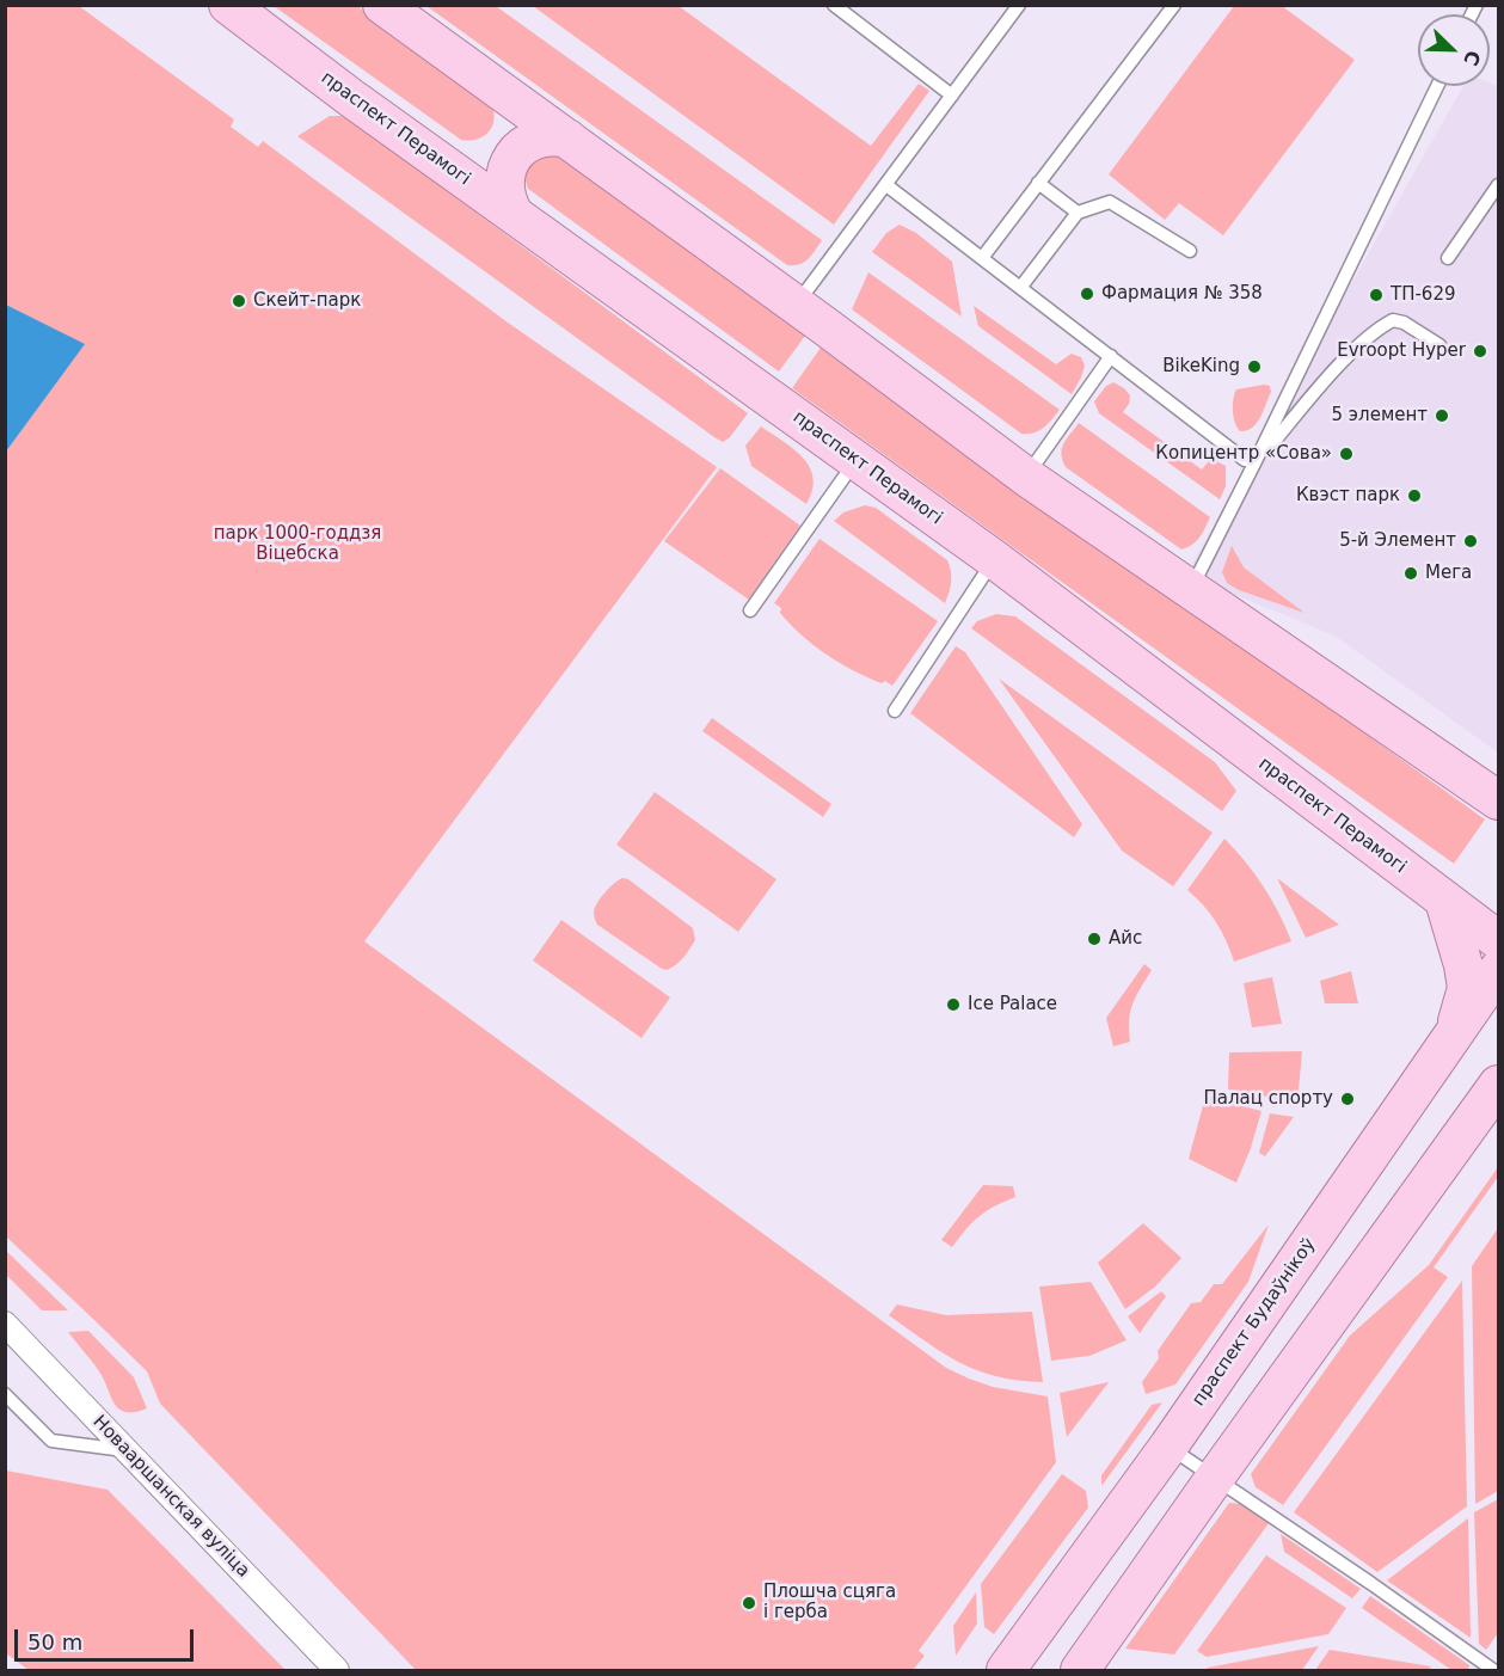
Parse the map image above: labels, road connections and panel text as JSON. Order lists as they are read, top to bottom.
{
  "streets": {
    "main road": ["праспект Перамогі", "праспект Будаўнікоў"],
    "street": ["Новааршанская вуліца"]
  },
  "parks": ["парк 1000-годдзя Віцебска"],
  "places": [
    "Фармация № 358",
    "ТП-629",
    "Скейт-парк",
    "Evroopt Hyper",
    "BikeKing",
    "5 элемент",
    "Копицентр «Сова»",
    "Квэст парк",
    "5-й Элемент",
    "Мега",
    "Айс",
    "Ice Palace",
    "Палац спорту",
    "Плошча сцяга і герба"
  ],
  "scale_bar": "50 m",
  "north": "bottom right"
}
